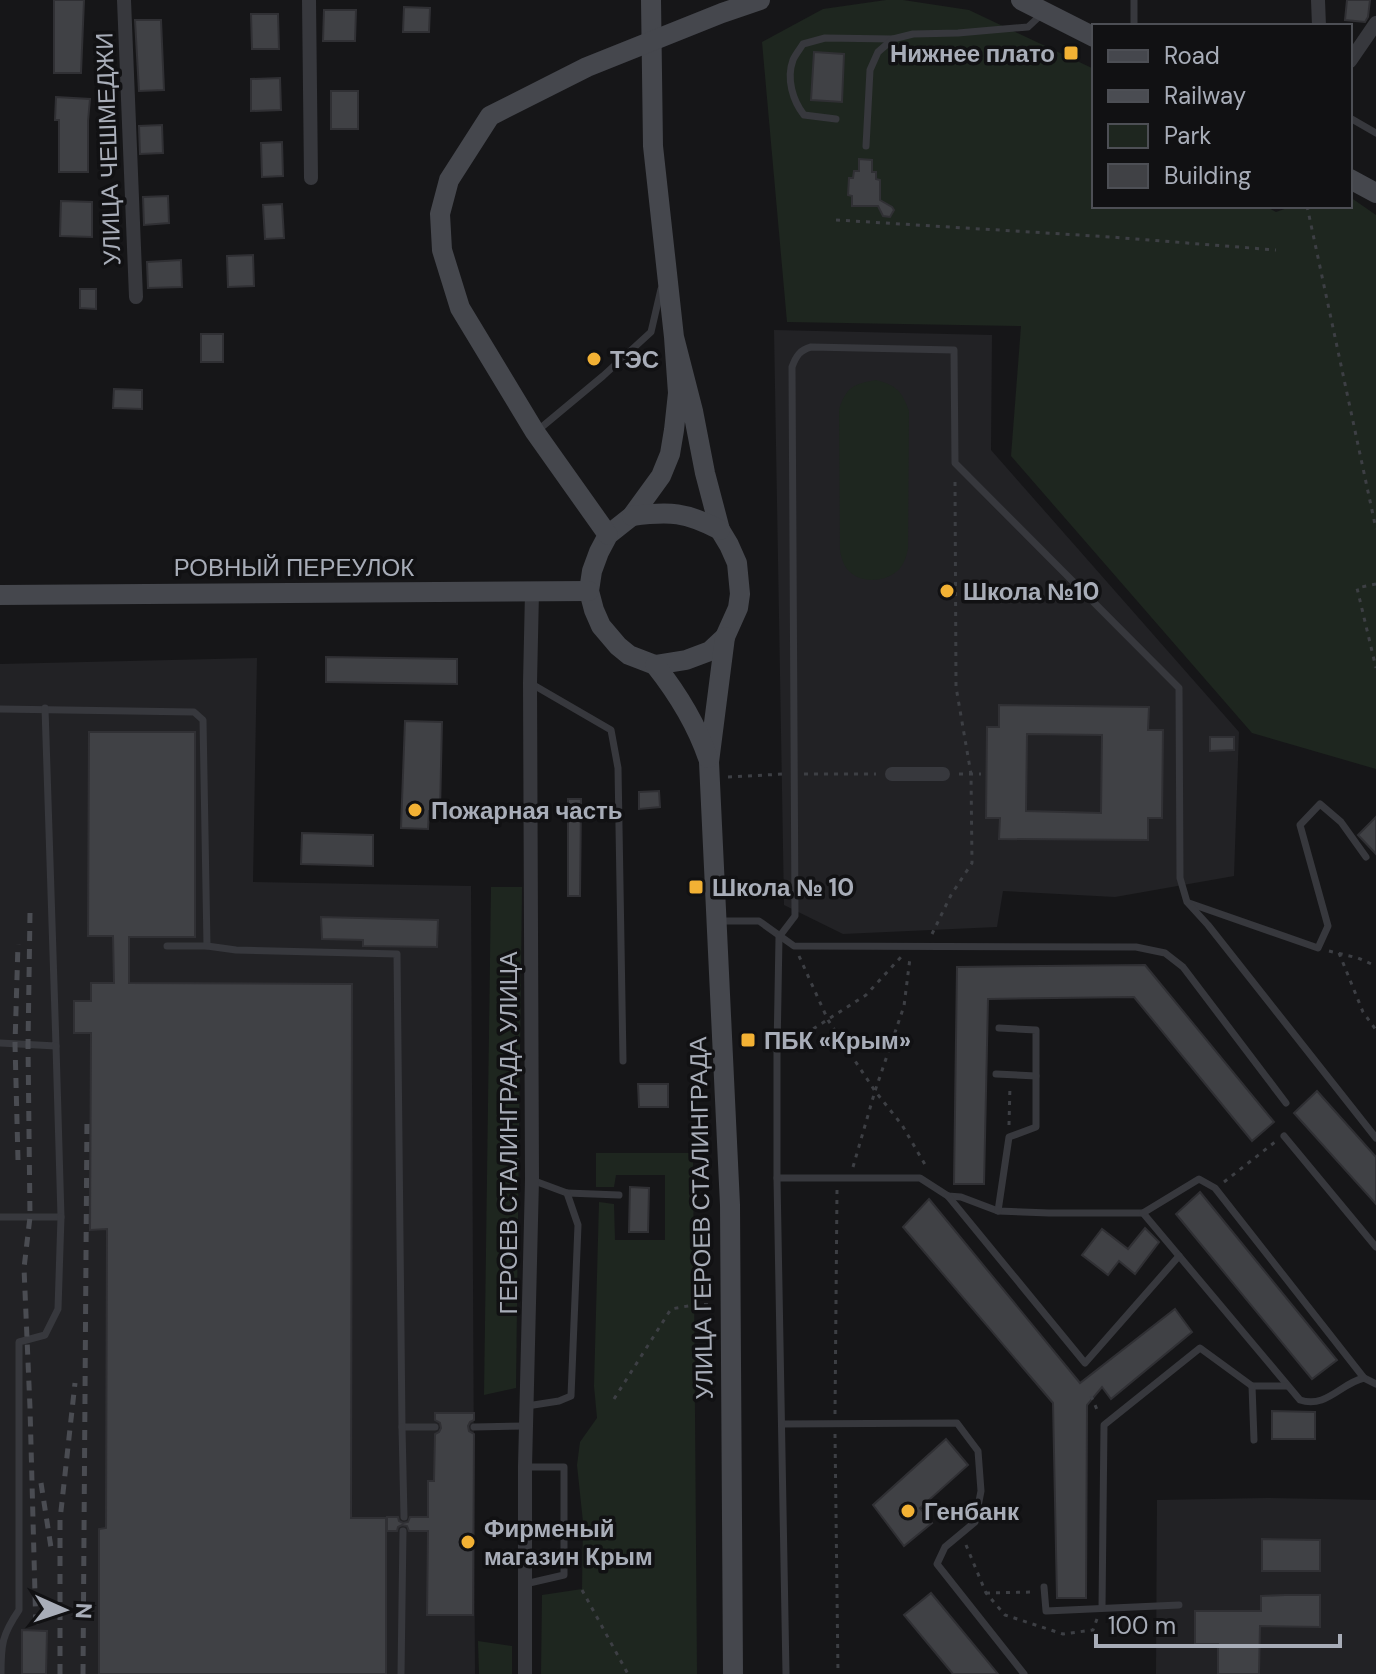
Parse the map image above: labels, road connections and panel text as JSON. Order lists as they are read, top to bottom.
{
  "streets": {
    "main road": ["РОВНЫЙ ПЕРЕУЛОК", "УЛИЦА ГЕРОЕВ СТАЛИНГРАДА"],
    "street": ["УЛИЦА ЧЕШМЕДЖИ", "ГЕРОЕВ СТАЛИНГРАДА УЛИЦА"]
  },
  "crossings": [
    ["РОВНЫЙ ПЕРЕУЛОК", "ГЕРОЕВ СТАЛИНГРАДА УЛИЦА"],
    ["РОВНЫЙ ПЕРЕУЛОК", "УЛИЦА ГЕРОЕВ СТАЛИНГРАДА"]
  ],
  "places": {
    "transit": ["Нижнее плато", "Школа № 10", "ПБК «Крым»"],
    "other": [
      "ТЭС",
      "Школа №10",
      "Пожарная часть",
      "Генбанк",
      "Фирменый магазин Крым"
    ]
  },
  "legend": [
    "Road",
    "Railway",
    "Park",
    "Building"
  ],
  "scale_bar": "100 m",
  "north": "right"
}
